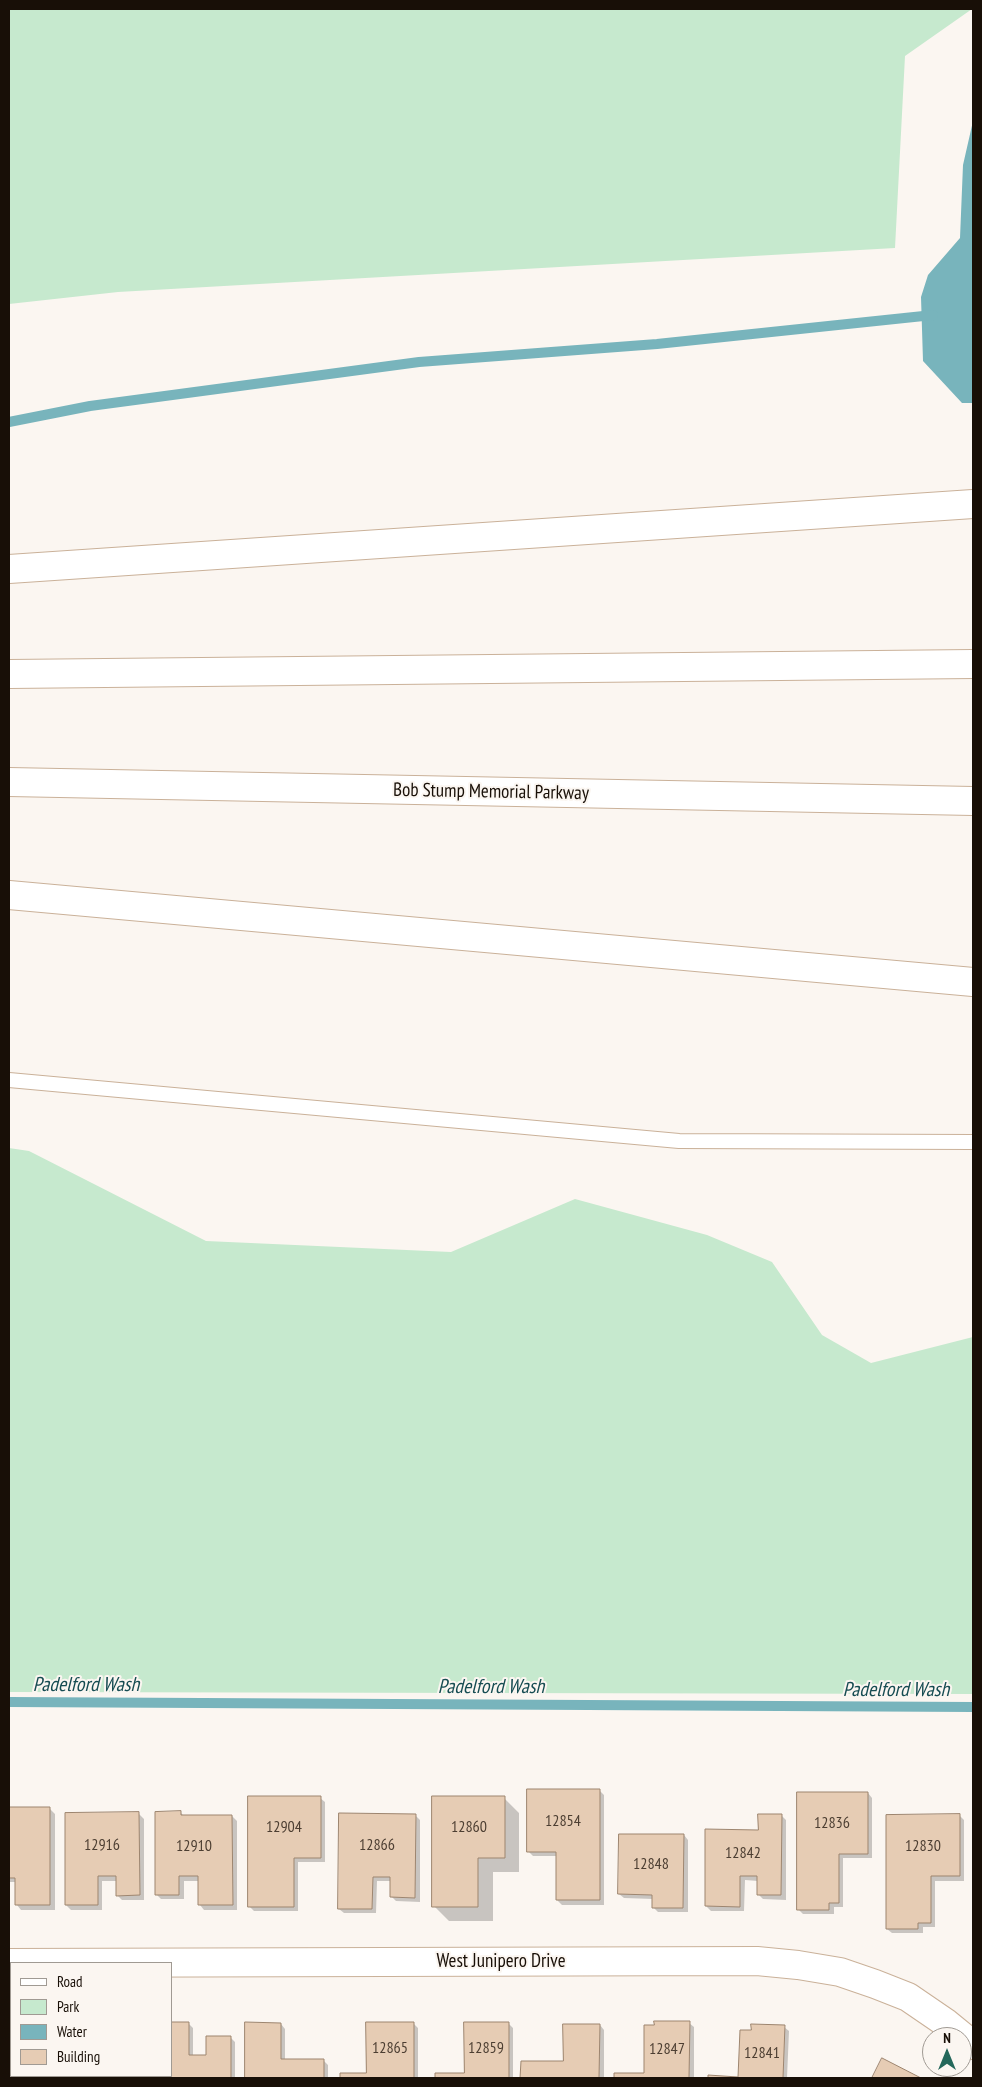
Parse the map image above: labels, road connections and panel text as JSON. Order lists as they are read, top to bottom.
{
  "streets": {
    "main road": ["Bob Stump Memorial Parkway", "West Junipero Drive"]
  },
  "water": ["Padelford Wash"],
  "house_numbers": [
    "12854",
    "12836",
    "12904",
    "12860",
    "12916",
    "12866",
    "12910",
    "12830",
    "12842",
    "12848",
    "12865",
    "12859",
    "12847",
    "12841"
  ],
  "legend": [
    "Road",
    "Park",
    "Water",
    "Building"
  ],
  "north": "top"
}
